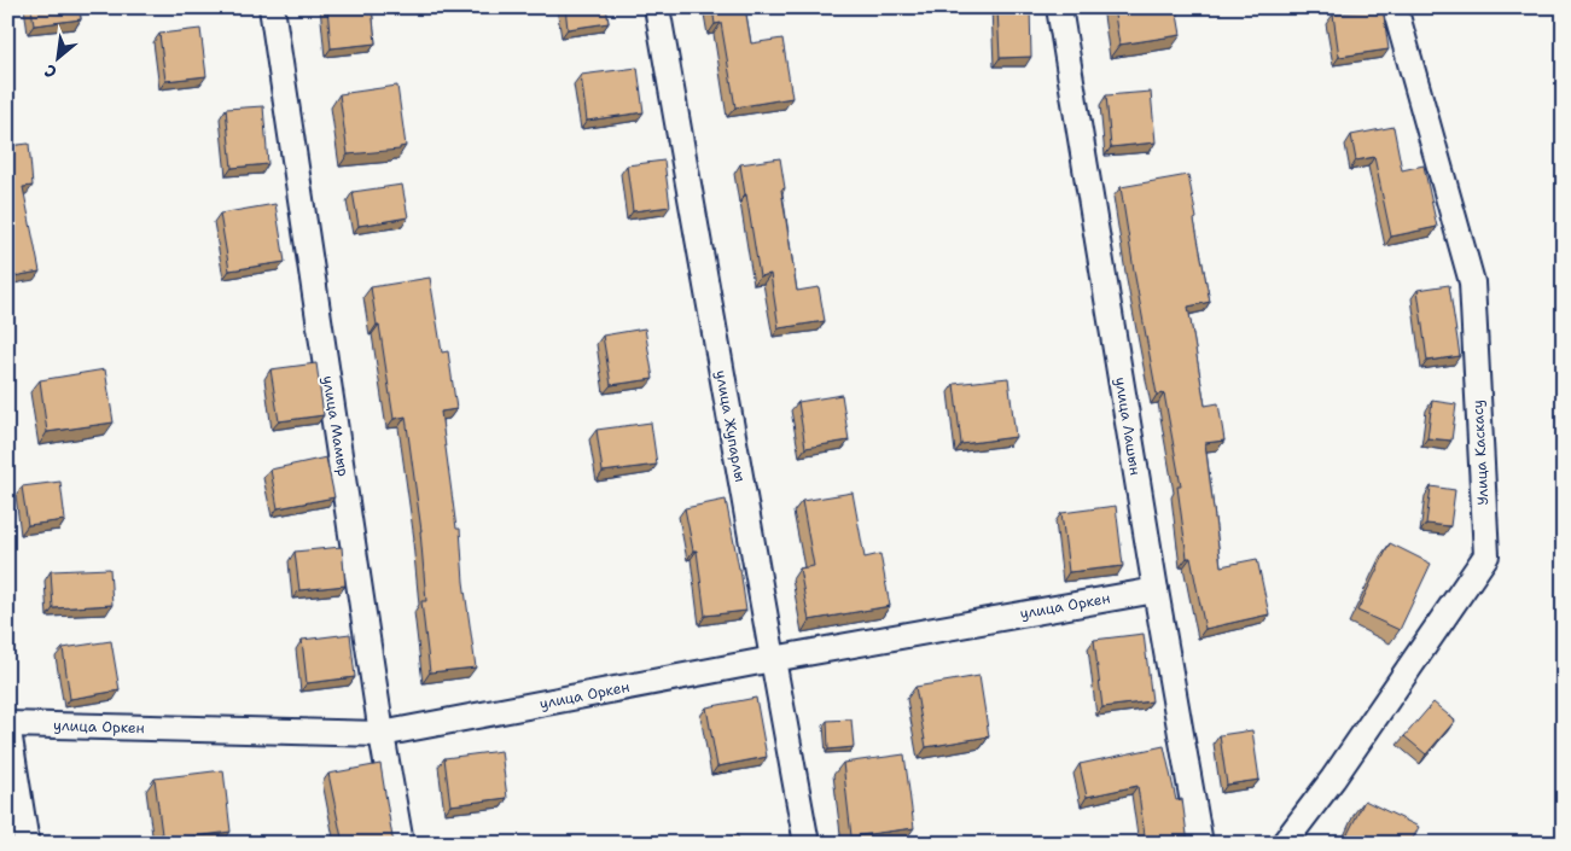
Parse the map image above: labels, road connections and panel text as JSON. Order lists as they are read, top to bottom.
{
  "streets": {
    "street": [
      "улица Мамыр",
      "улица Жупарлы",
      "улица Лашын",
      "Улица Каскасу",
      "улица Оркен"
    ]
  },
  "crossings": [
    ["улица Мамыр", "улица Оркен"],
    ["улица Жупарлы", "улица Оркен"],
    ["улица Лашын", "улица Оркен"]
  ],
  "north": "bottom left"
}
